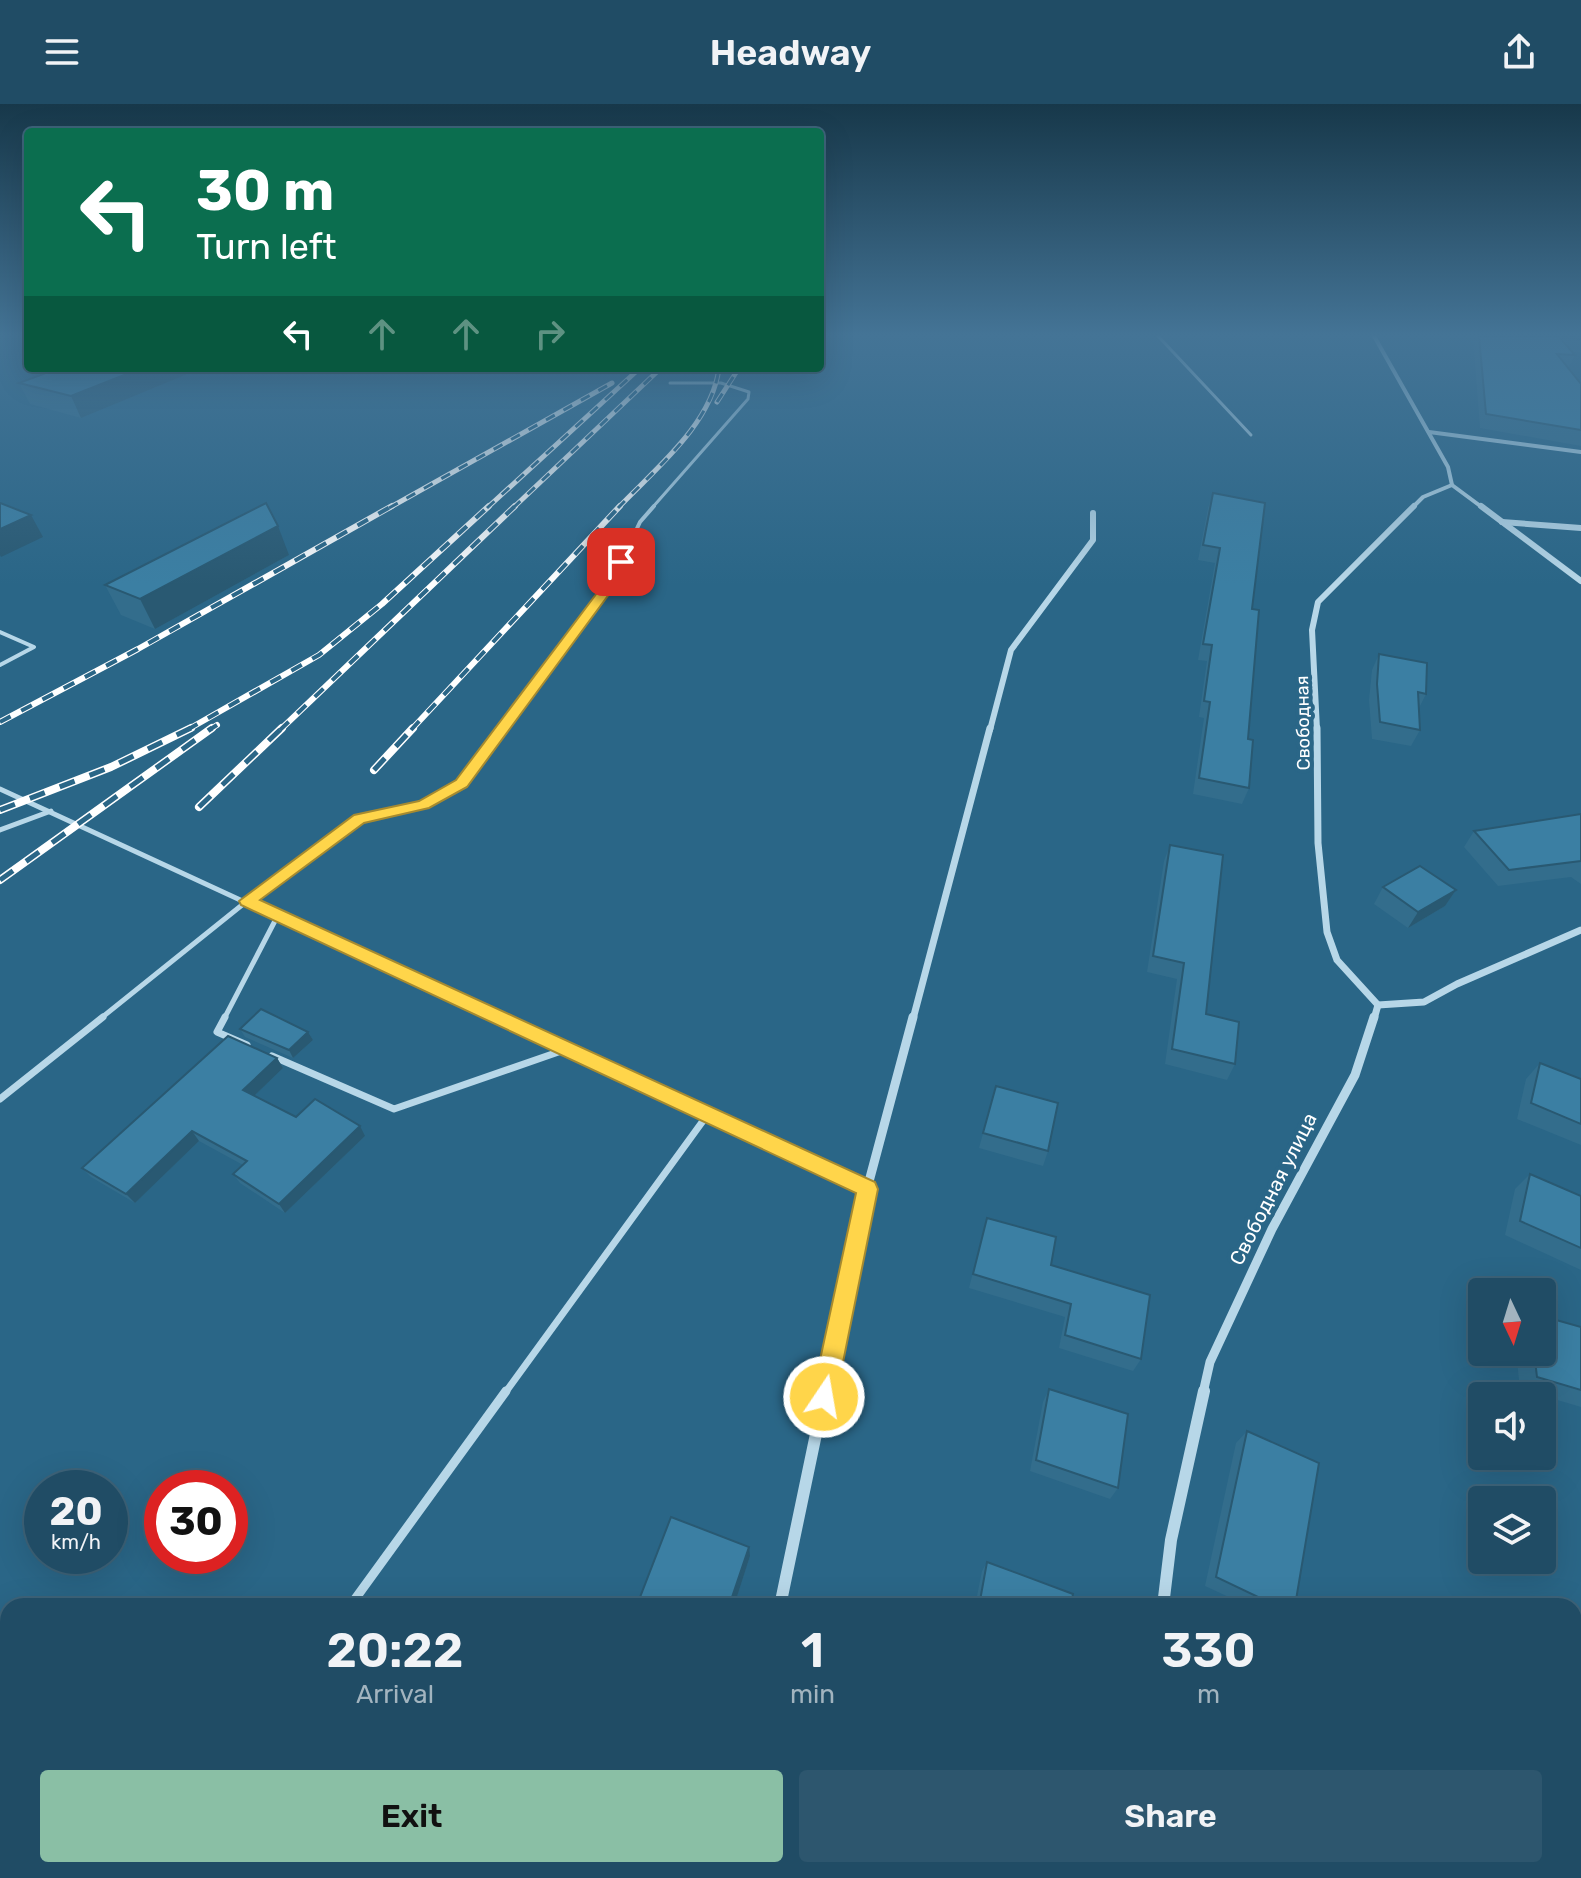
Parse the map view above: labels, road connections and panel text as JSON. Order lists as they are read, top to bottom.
{
  "streets": {
    "street": ["Свободная", "Свободная улица"]
  },
  "crossings": [
    ["Свободная", "Свободная улица"]
  ],
  "north": "bottom",
  "page": {
    "header": "Headway",
    "turn": ["30 m", "Turn left"],
    "speed": "20 km/h",
    "limit": "30",
    "eta": [
      "20:22",
      "Arrival",
      "1",
      "min",
      "330",
      "m"
    ],
    "buttons": ["Exit", "Share"]
  }
}
